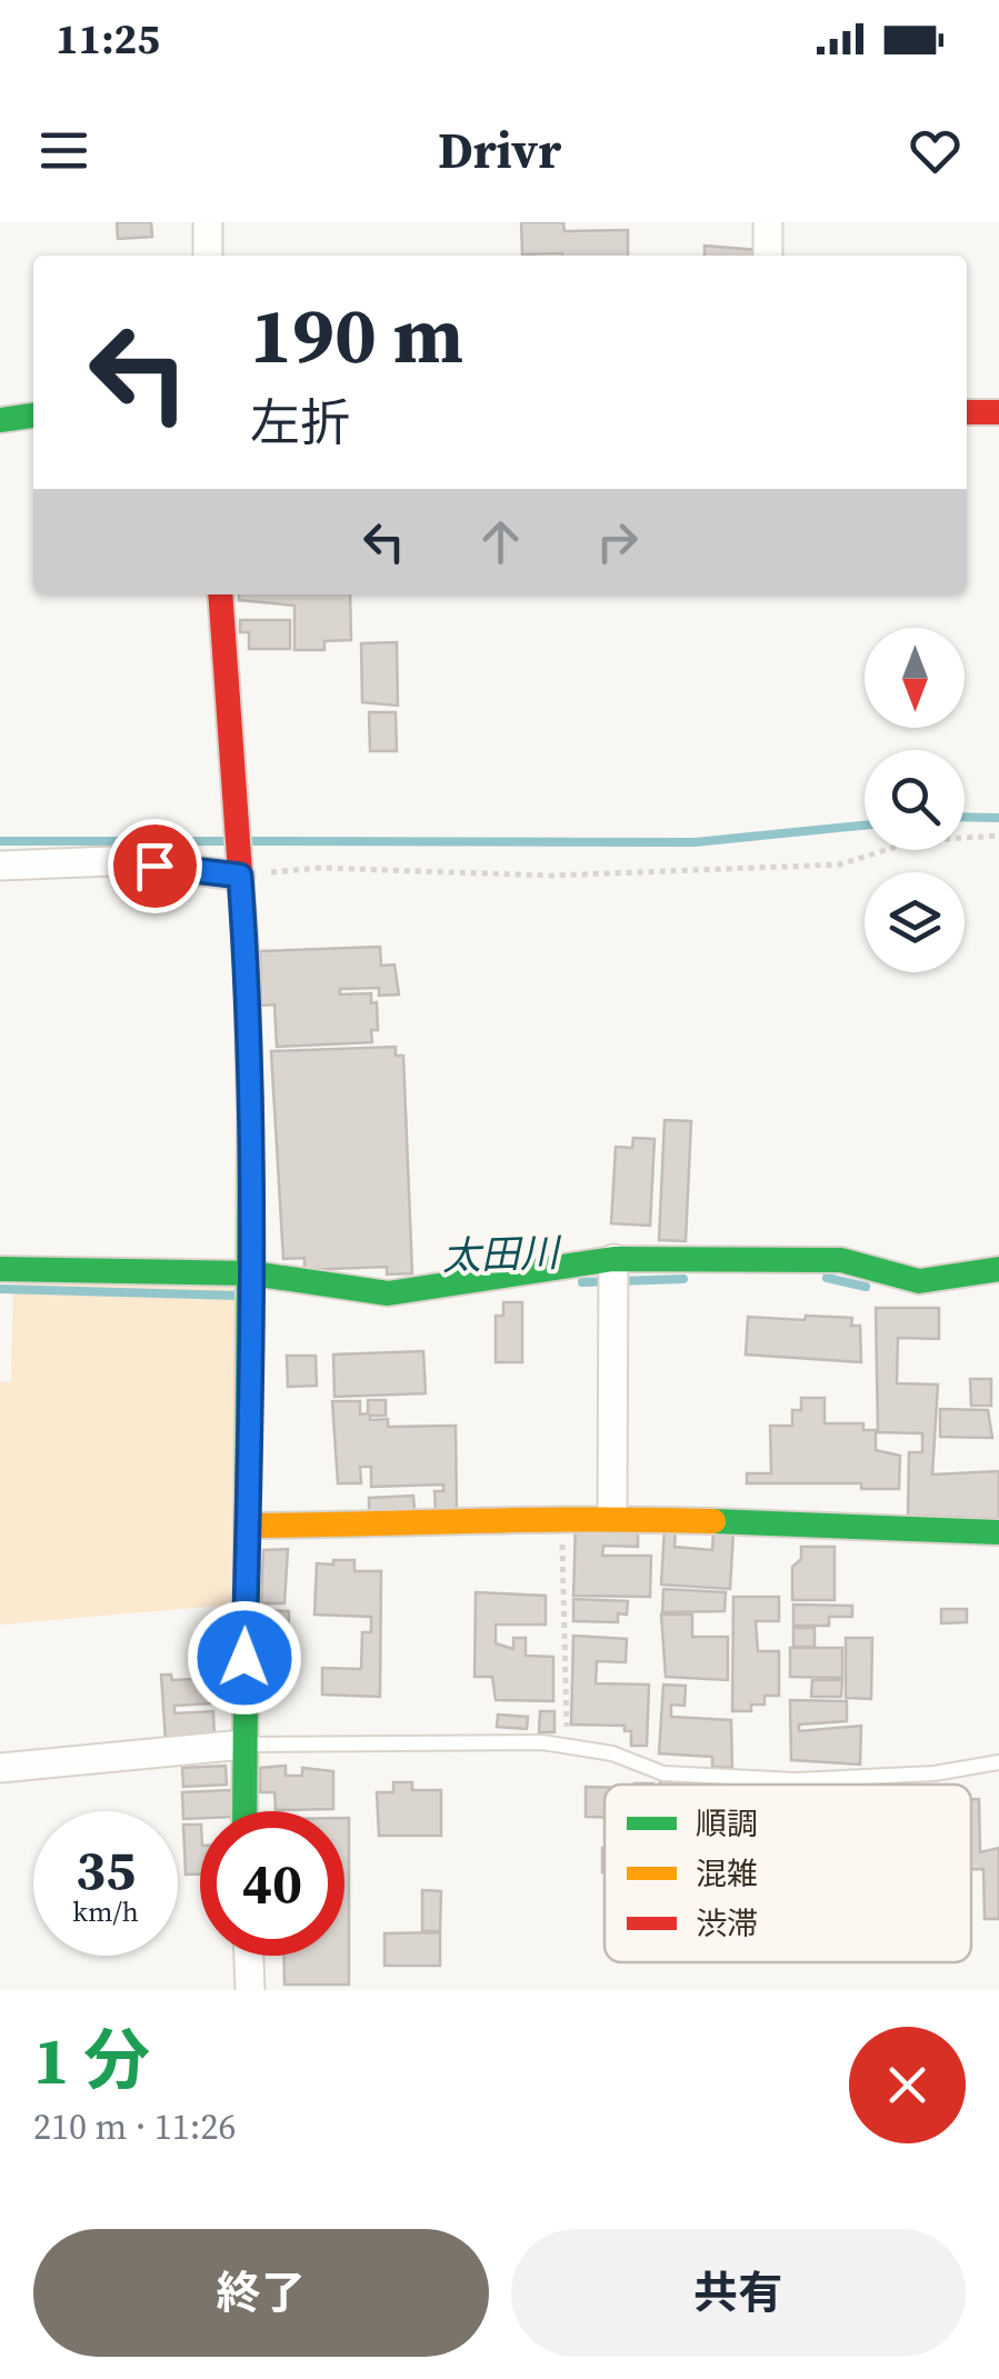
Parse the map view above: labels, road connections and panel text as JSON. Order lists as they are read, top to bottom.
{
  "water": ["太田川"],
  "legend": ["順調", "混雑", "渋滞"],
  "north": "bottom",
  "page": {
    "status": "11:25",
    "header": "Drivr",
    "turn": ["190 m", "左折"],
    "speed": "35 km/h",
    "limit": "40",
    "heading": ["1 分", "210 m · 11:26"],
    "buttons": ["終了", "共有"]
  }
}
